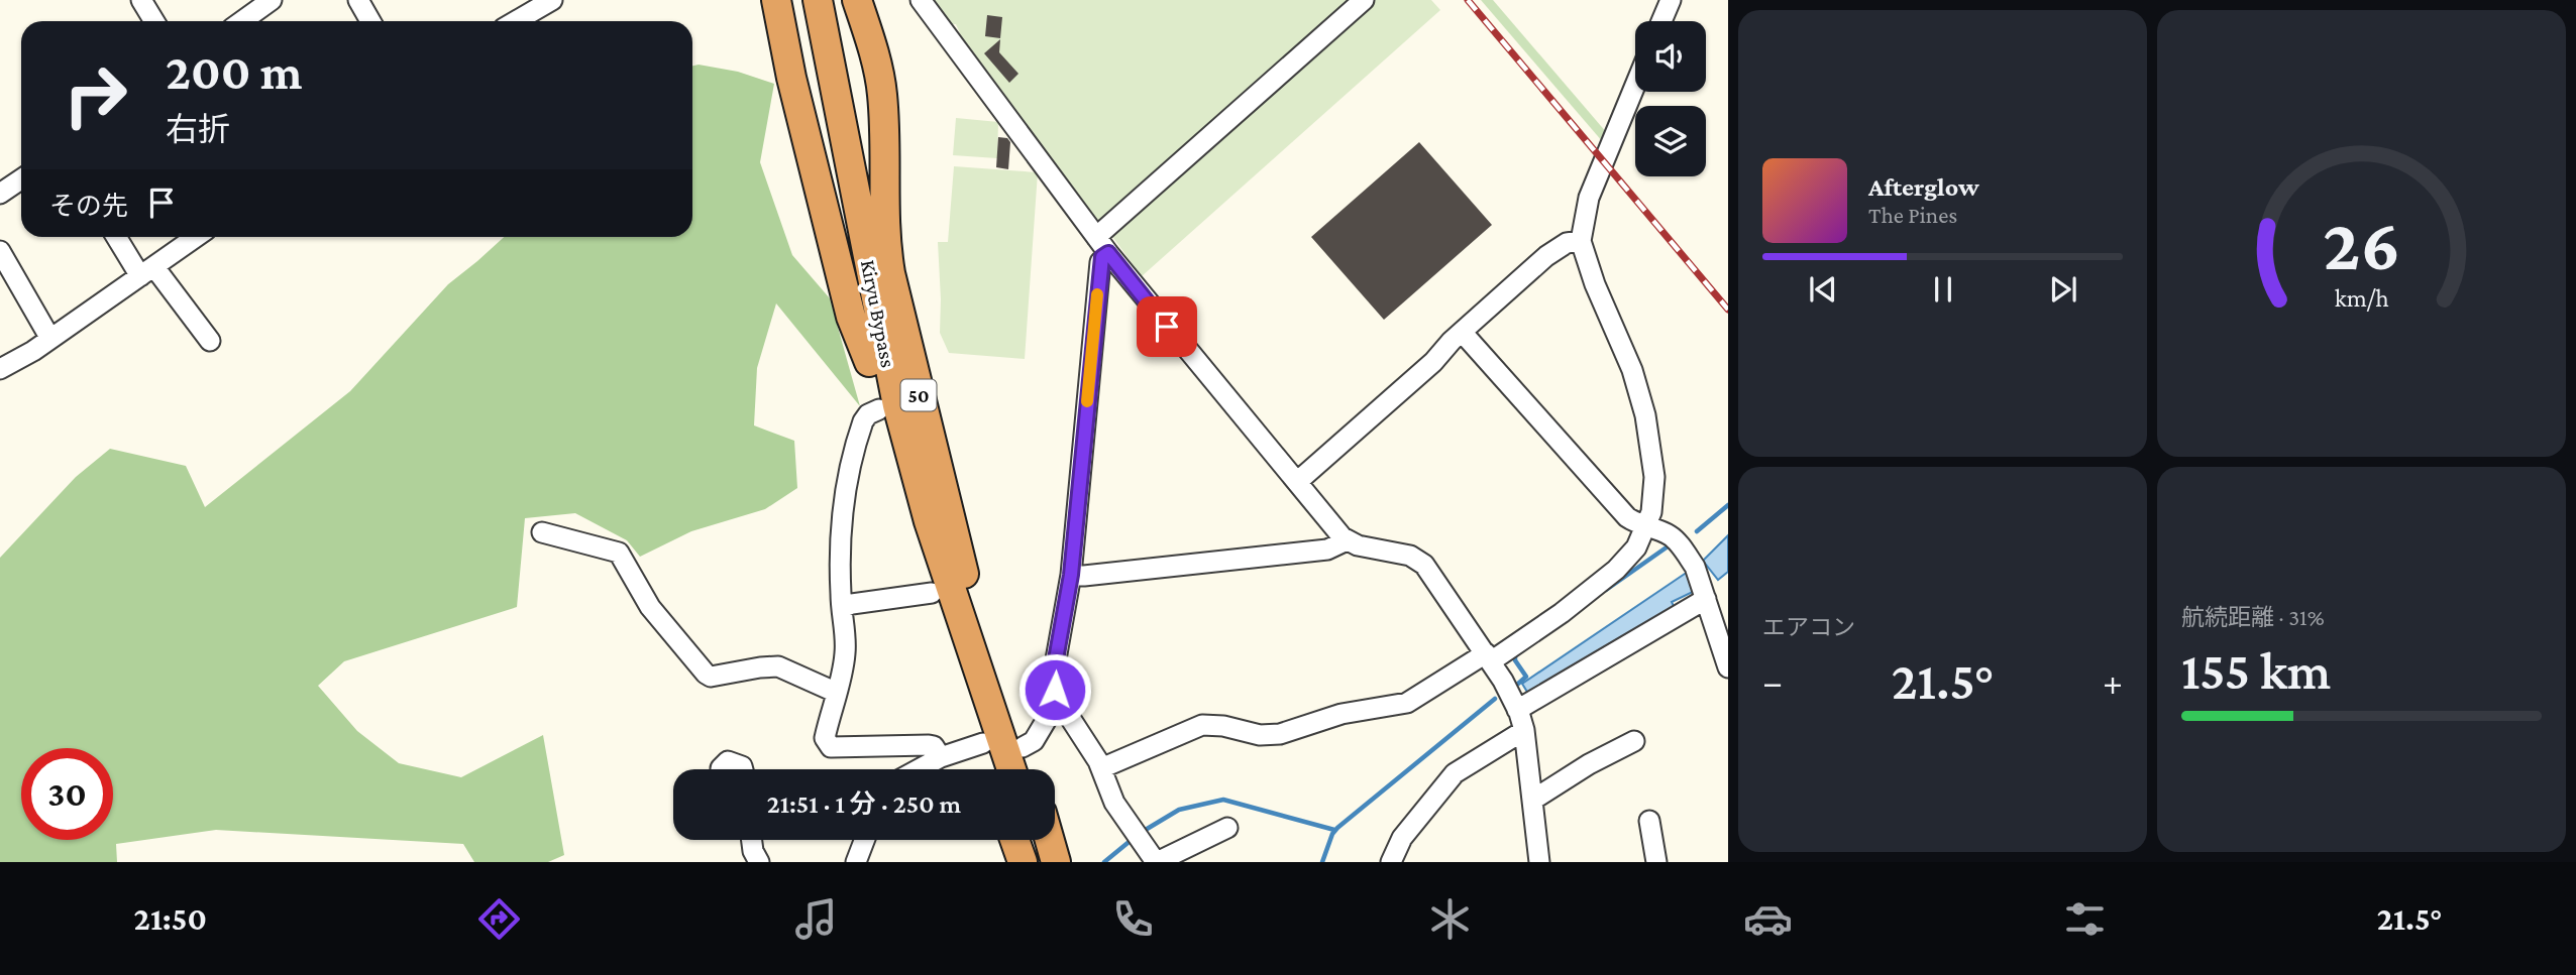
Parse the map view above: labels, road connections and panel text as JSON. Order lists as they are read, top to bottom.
{
  "streets": {
    "highway": ["Kiryu Bypass", "50"]
  },
  "page": {
    "turn": ["200 m", "右折"],
    "song": ["Afterglow", "The Pines"],
    "then": "その先",
    "tile": [
      "エアコン",
      ["航続距離 · 31%", "155 km"]
    ],
    "heat": ["−", "21.5°", "+"],
    "limit": "30",
    "trip": "21:51 · 1 分 · 250 m",
    "tabs": ["21:50", "21.5°"],
    "gauge": ["26", "km/h"]
  }
}
